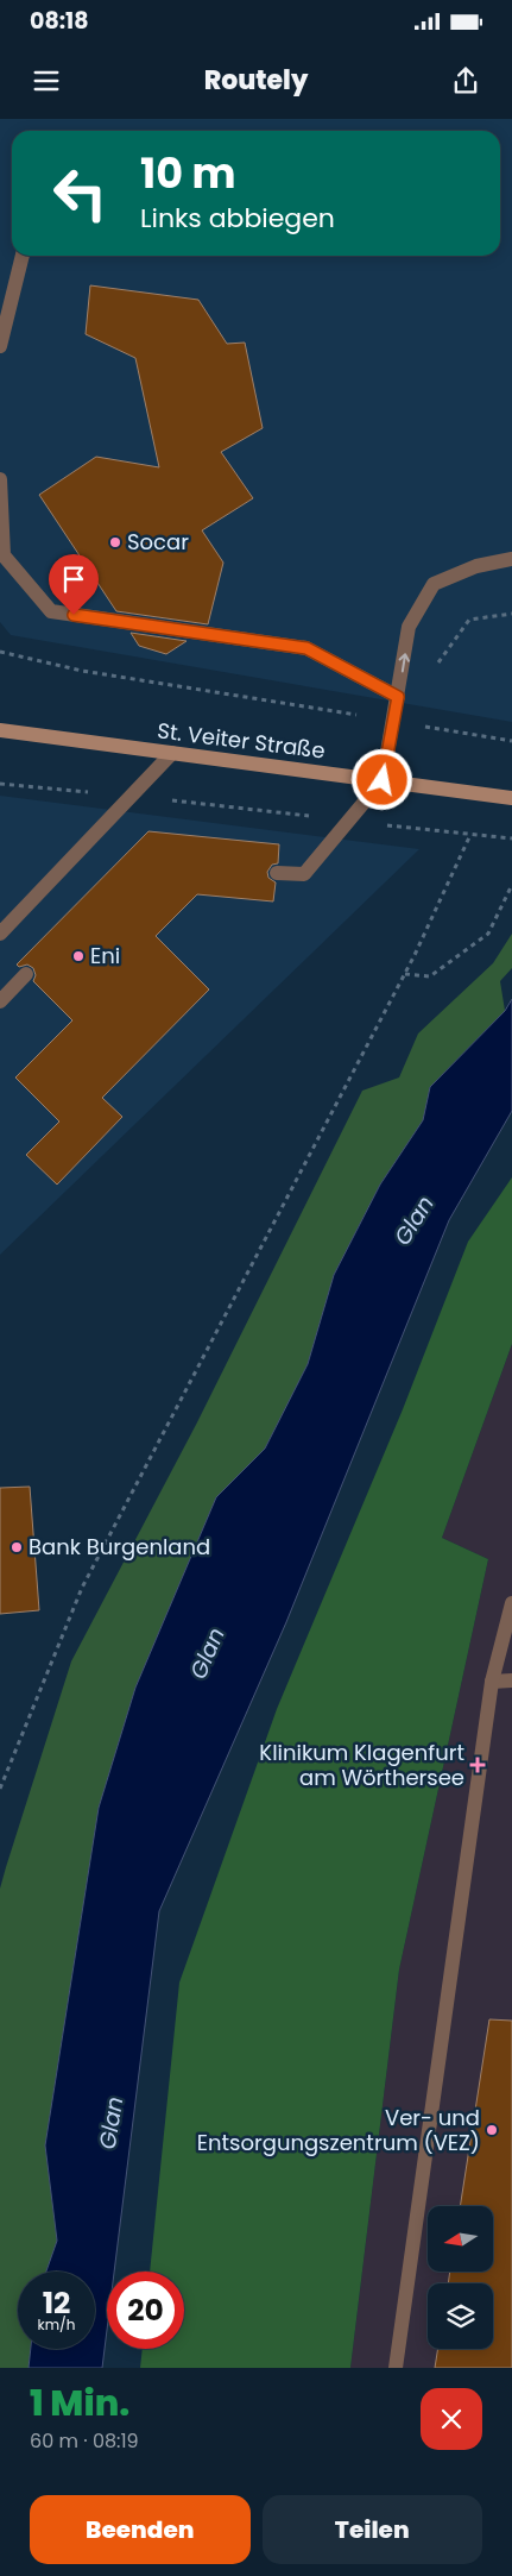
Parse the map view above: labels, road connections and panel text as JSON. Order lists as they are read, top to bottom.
{
  "streets": {
    "main road": ["St. Veiter Straße"]
  },
  "water": ["Glan"],
  "places": {
    "other": [
      "Socar",
      "Eni",
      "Bank Burgenland",
      "Ver- und Entsorgungszentrum (VEZ)"
    ],
    "health": ["Klinikum Klagenfurt am Wörthersee"]
  },
  "north": "left",
  "page": {
    "status": "08:18",
    "header": "Routely",
    "turn": ["10 m", "Links abbiegen"],
    "speed": "12 km/h",
    "limit": "20",
    "heading": ["1 Min.", "60 m · 08:19"],
    "buttons": ["Beenden", "Teilen"]
  }
}
